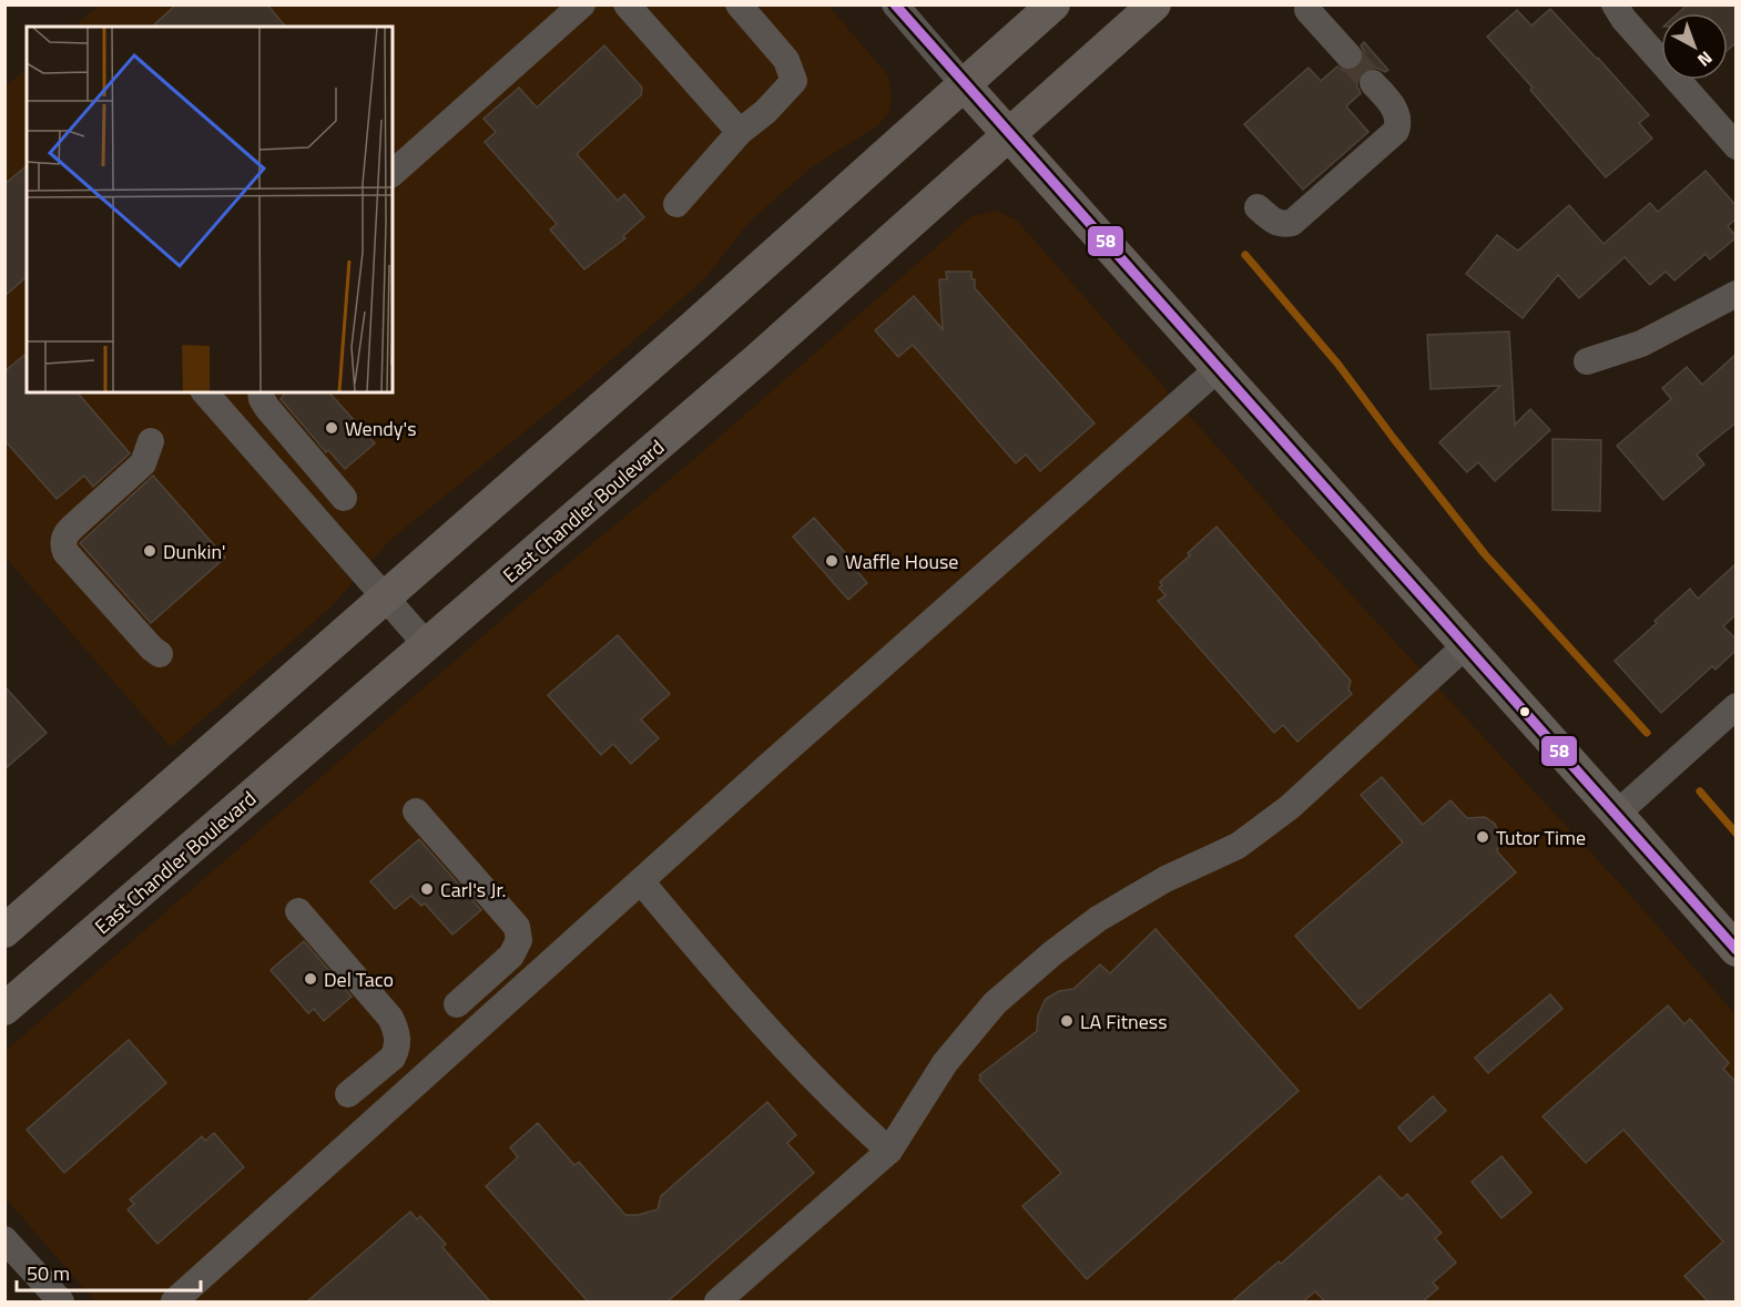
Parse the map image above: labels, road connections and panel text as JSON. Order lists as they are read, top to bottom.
{
  "streets": {
    "main road": ["East Chandler Boulevard"]
  },
  "places": [
    "Wendy's",
    "Dunkin'",
    "Waffle House",
    "Tutor Time",
    "Carl's Jr.",
    "Del Taco",
    "LA Fitness"
  ],
  "lines": ["transit line 58"],
  "scale_bar": "50 m",
  "north": "bottom right"
}
